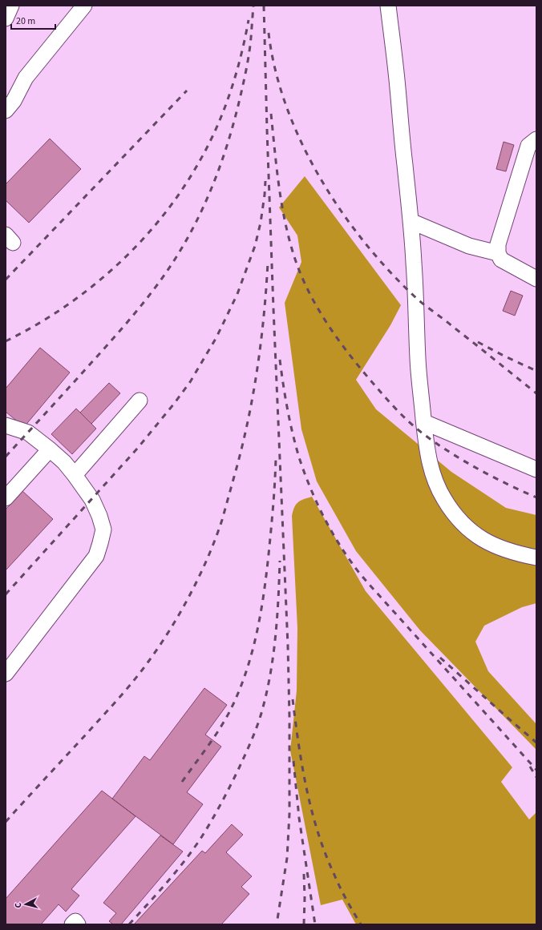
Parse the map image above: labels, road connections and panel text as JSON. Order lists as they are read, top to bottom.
{
  "scale_bar": "20 m",
  "north": "left"
}
